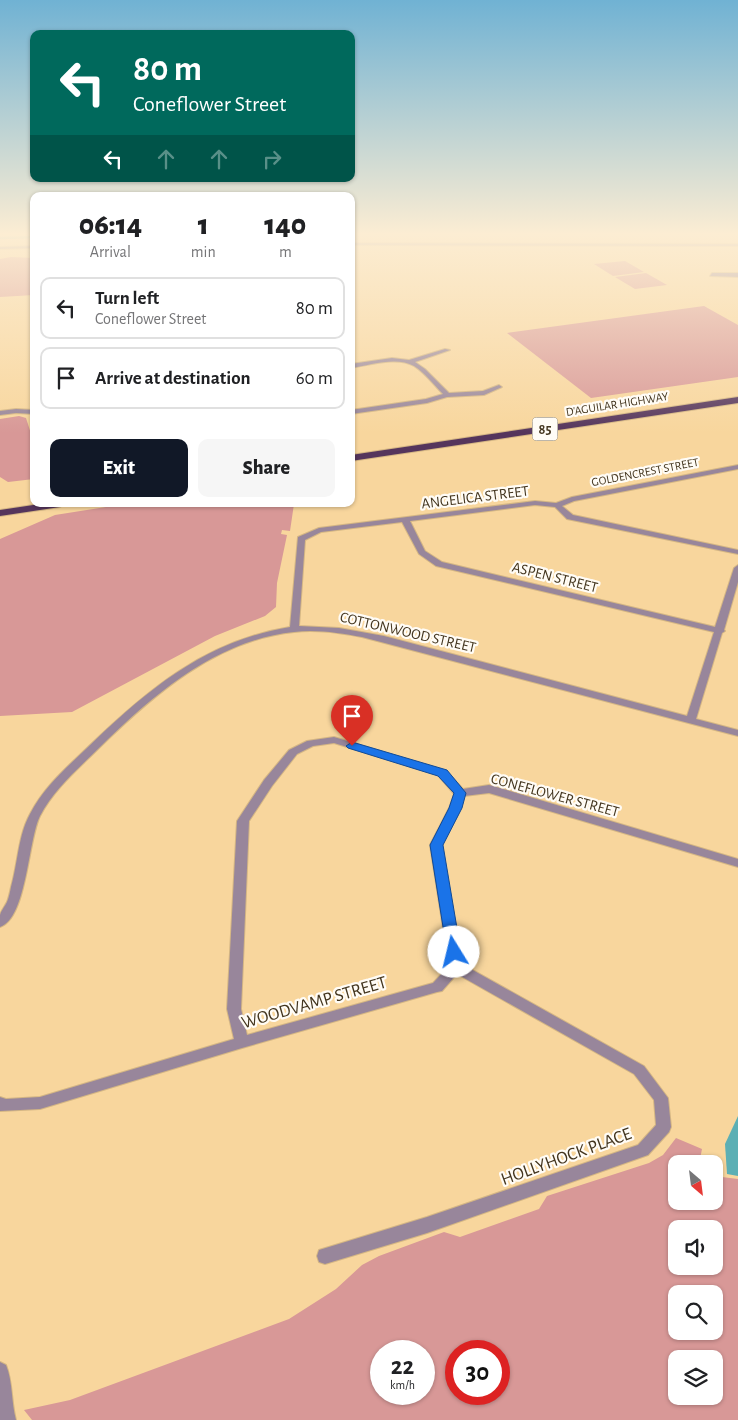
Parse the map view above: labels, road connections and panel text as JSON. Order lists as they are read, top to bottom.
{
  "streets": {
    "highway": ["D'AGUILAR HIGHWAY", "85"],
    "street": [
      "GOLDENCREST STREET",
      "ANGELICA STREET",
      "ASPEN STREET",
      "COTTONWOOD STREET",
      "CONEFLOWER STREET",
      "WOODVAMP STREET",
      "HOLLYHOCK PLACE"
    ]
  },
  "crossings": [
    ["GOLDENCREST STREET", "ANGELICA STREET"],
    ["ANGELICA STREET", "ASPEN STREET"],
    ["ANGELICA STREET", "COTTONWOOD STREET"],
    ["WOODVAMP STREET", "HOLLYHOCK PLACE"]
  ],
  "north": "bottom right",
  "page": {
    "turn": ["80 m", "Coneflower Street"],
    "eta": [
      "06:14",
      "Arrival",
      "1",
      "min",
      "140",
      "m"
    ],
    "list": [
      {
        "name": "Turn left",
        "note": "Coneflower Street",
        "value": "80 m"
      },
      {
        "name": "Arrive at destination",
        "value": "60 m"
      }
    ],
    "buttons": ["Exit", "Share"],
    "speed": "22 km/h",
    "limit": "30"
  }
}
